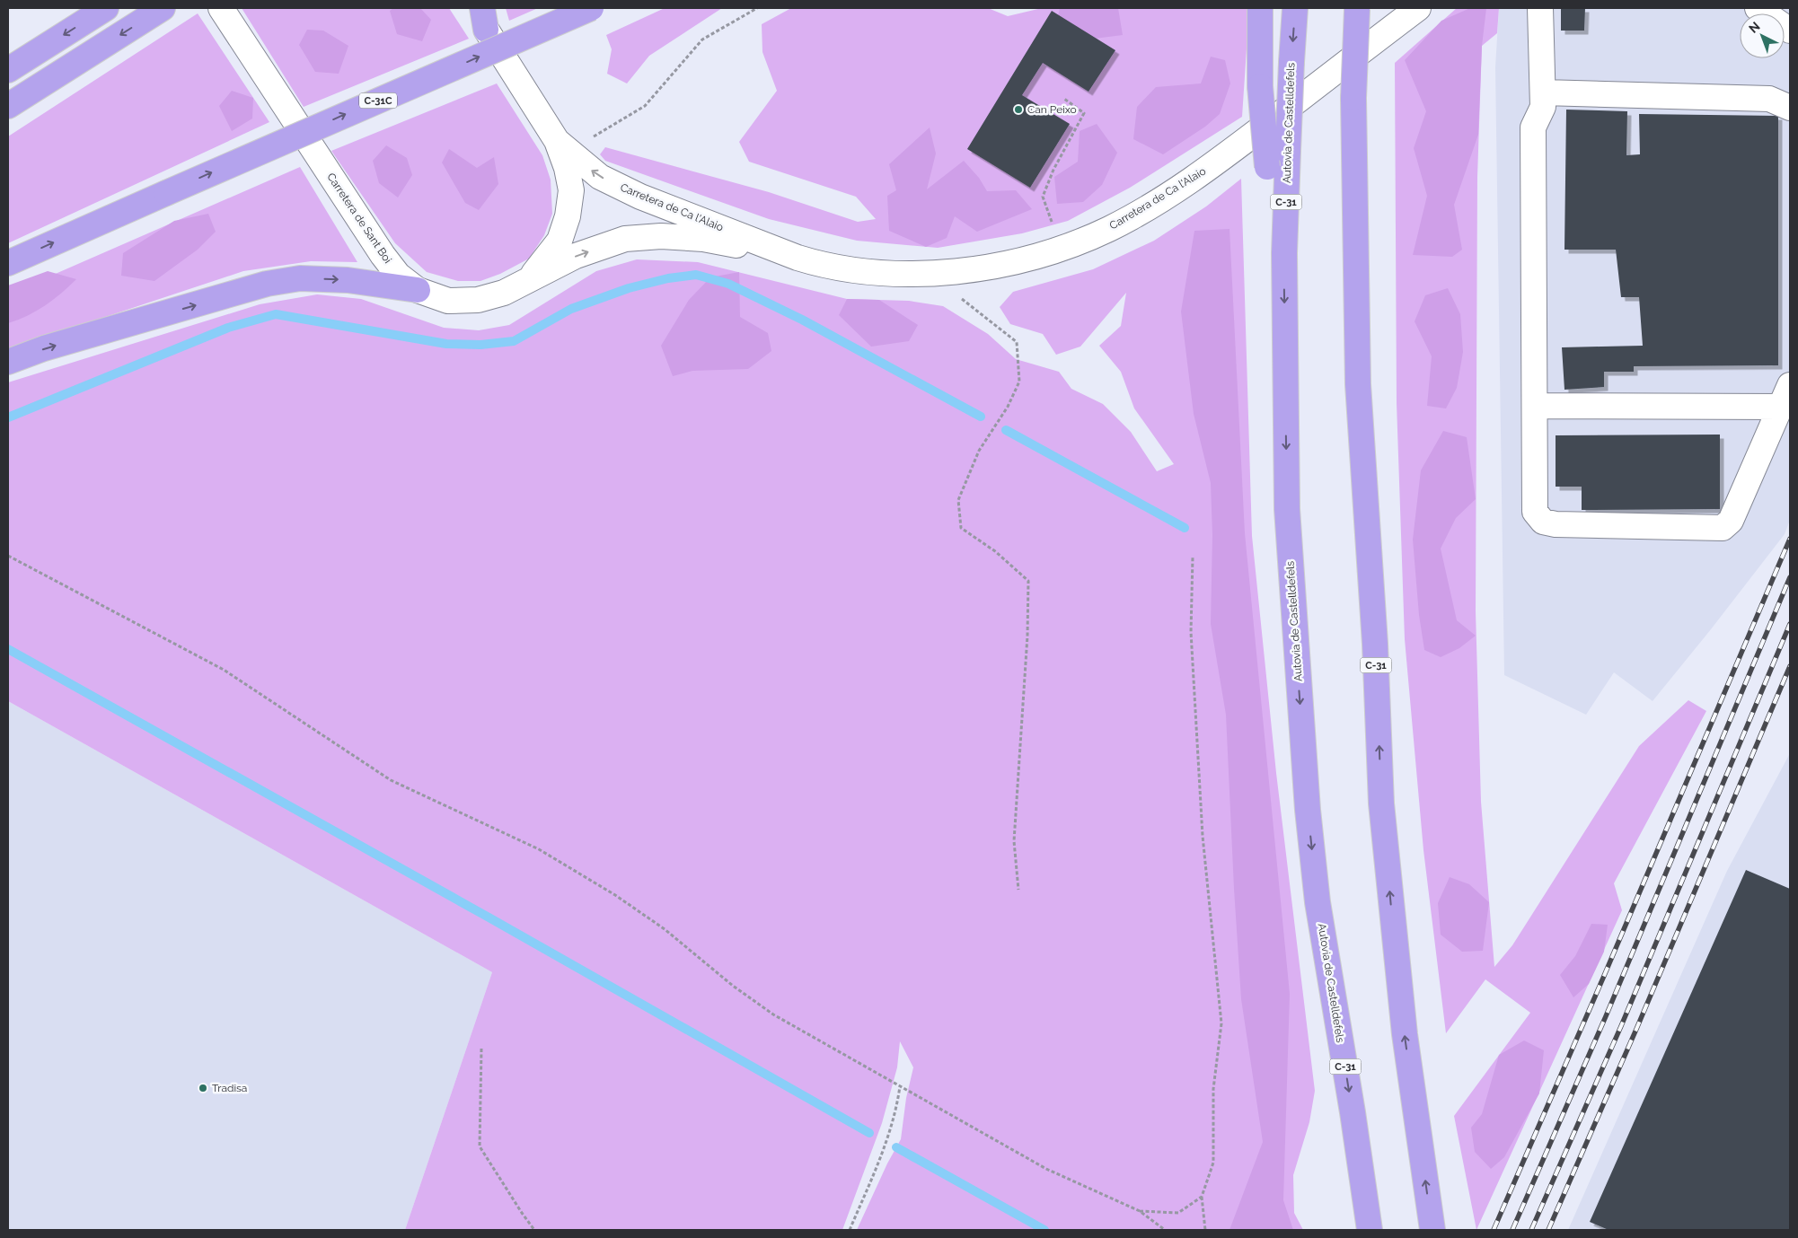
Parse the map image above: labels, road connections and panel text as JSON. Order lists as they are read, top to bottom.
{
  "streets": {
    "highway": ["C-31C", "Autovia de Castelldefels", "C-31"],
    "street": ["Carretera de Ca l'Alaio", "Carretera de Sant Boi"]
  },
  "crossings": [
    ["Carretera de Ca l'Alaio", "Carretera de Sant Boi"]
  ],
  "places": ["Can Peixo", "Tradisa"],
  "north": "top left"
}
